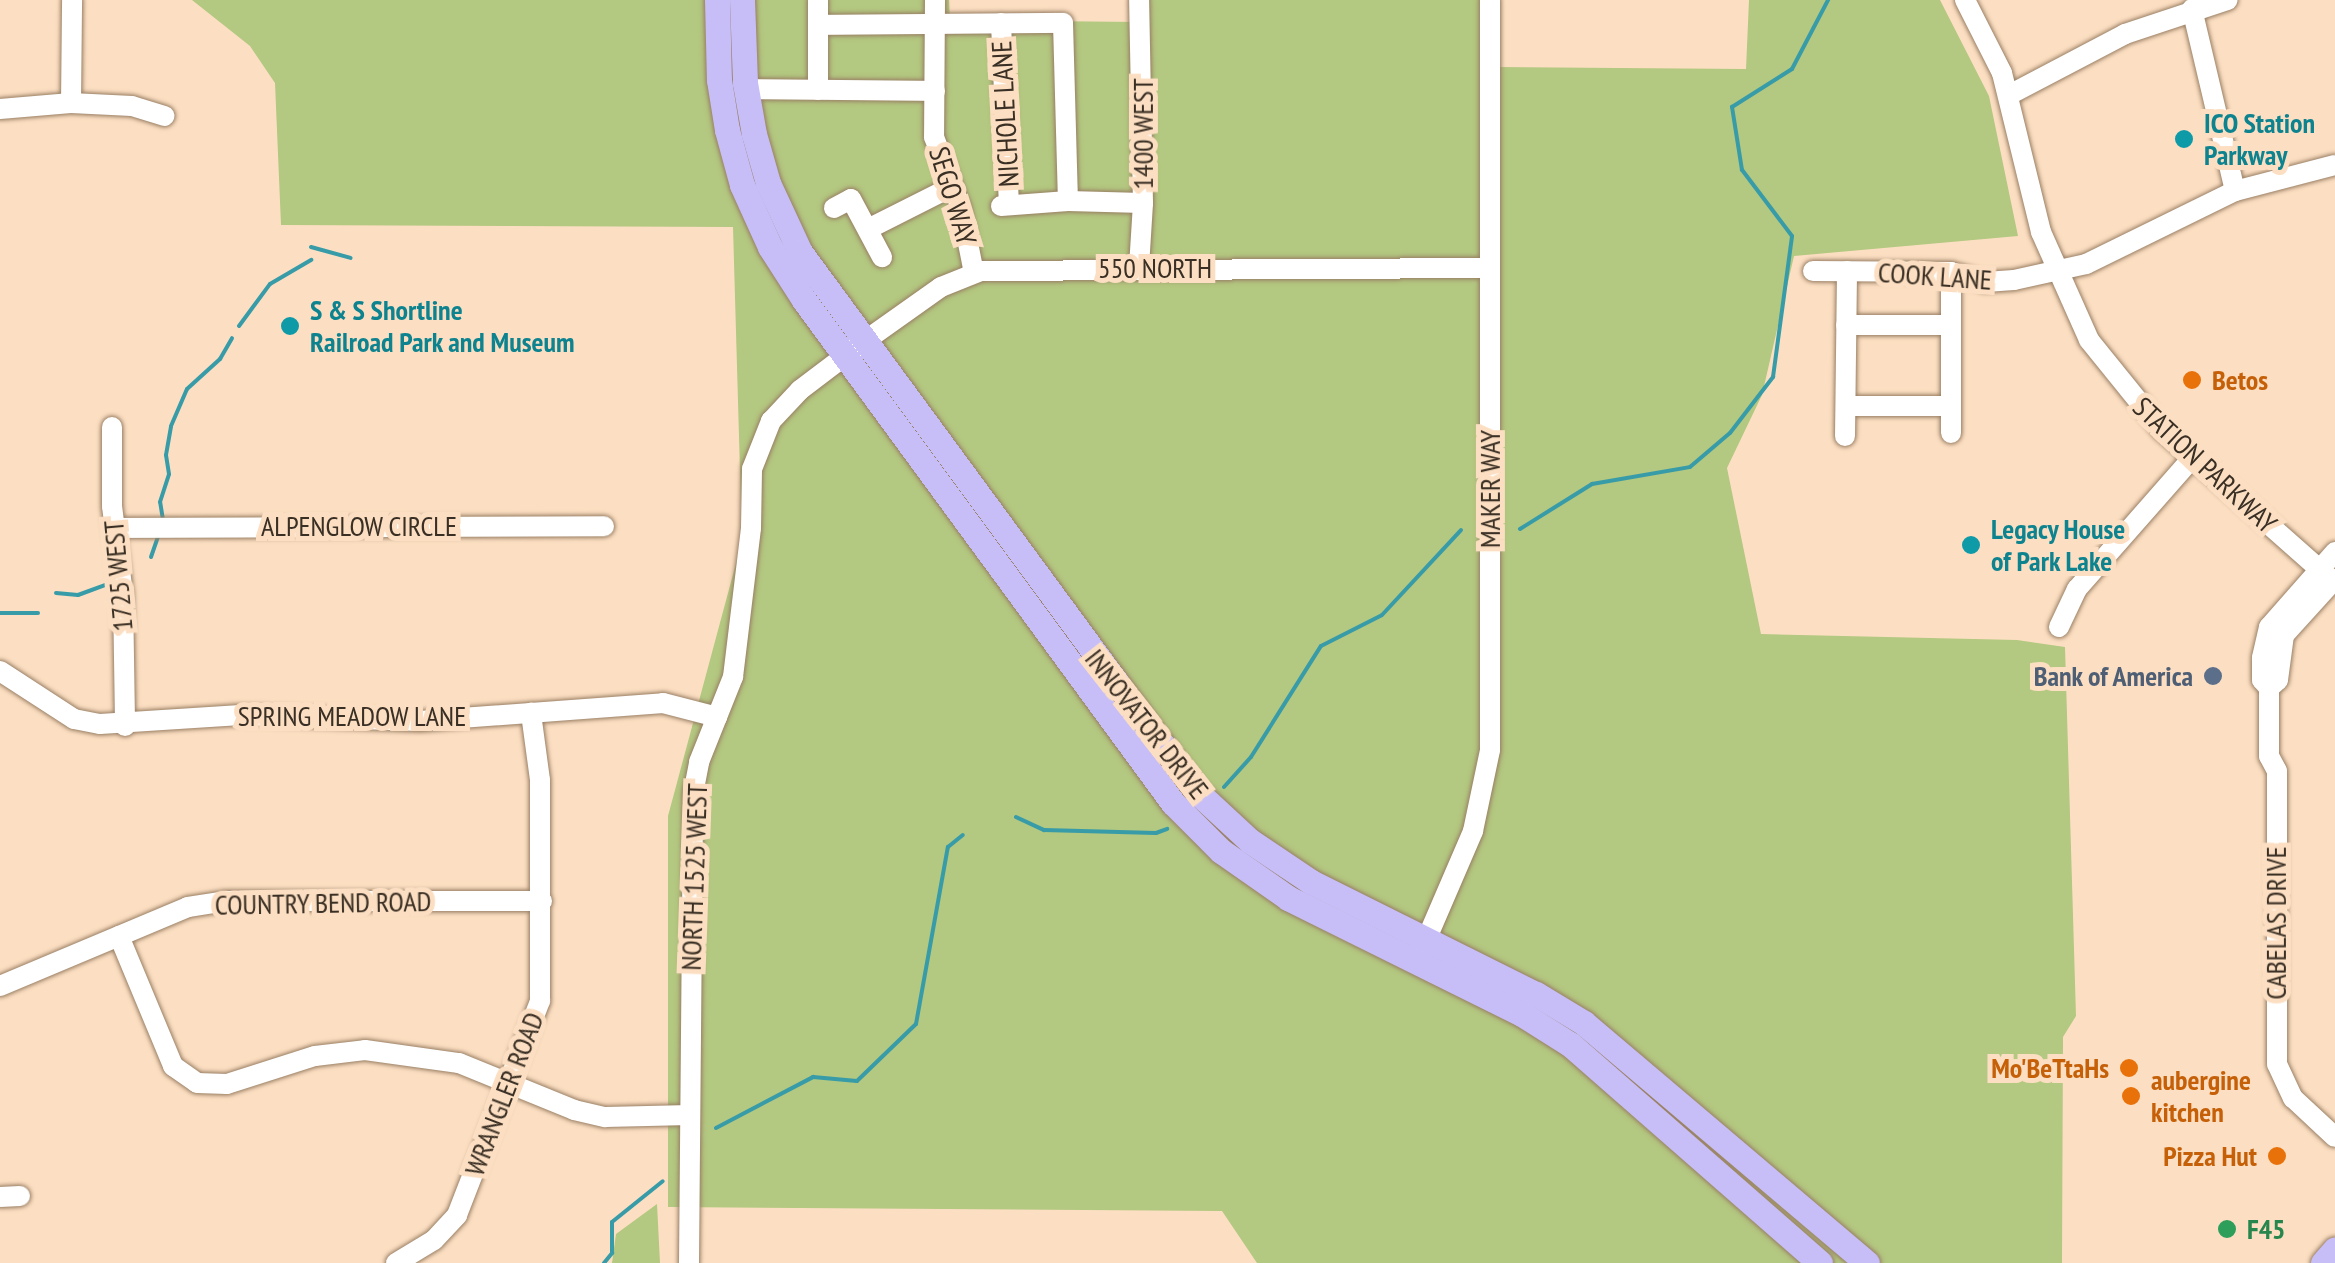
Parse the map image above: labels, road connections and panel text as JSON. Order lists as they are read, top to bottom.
{
  "streets": {
    "main road": ["INNOVATOR DRIVE"],
    "street": [
      "NICHOLE LANE",
      "1400 WEST",
      "SEGO WAY",
      "550 NORTH",
      "COOK LANE",
      "STATION PARKWAY",
      "MAKER WAY",
      "ALPENGLOW CIRCLE",
      "1725 WEST",
      "SPRING MEADOW LANE",
      "NORTH 1525 WEST",
      "COUNTRY BEND ROAD",
      "CABELAS DRIVE",
      "WRANGLER ROAD"
    ]
  },
  "crossings": [
    ["1400 WEST", "550 NORTH"],
    ["SEGO WAY", "550 NORTH"],
    ["550 NORTH", "MAKER WAY"],
    ["550 NORTH", "INNOVATOR DRIVE"],
    ["550 NORTH", "NORTH 1525 WEST"],
    ["COOK LANE", "STATION PARKWAY"],
    ["STATION PARKWAY", "CABELAS DRIVE"],
    ["MAKER WAY", "INNOVATOR DRIVE"],
    ["ALPENGLOW CIRCLE", "1725 WEST"],
    ["1725 WEST", "SPRING MEADOW LANE"],
    ["SPRING MEADOW LANE", "NORTH 1525 WEST"],
    ["SPRING MEADOW LANE", "WRANGLER ROAD"],
    ["INNOVATOR DRIVE", "NORTH 1525 WEST"],
    ["COUNTRY BEND ROAD", "WRANGLER ROAD"]
  ],
  "places": [
    "ICO Station Parkway",
    "S & S Shortline Railroad Park and Museum",
    "Betos",
    "Legacy House of Park Lake",
    "Bank of America",
    "Mo'BeTtaHs",
    "aubergine kitchen",
    "Pizza Hut",
    "F45"
  ]
}
